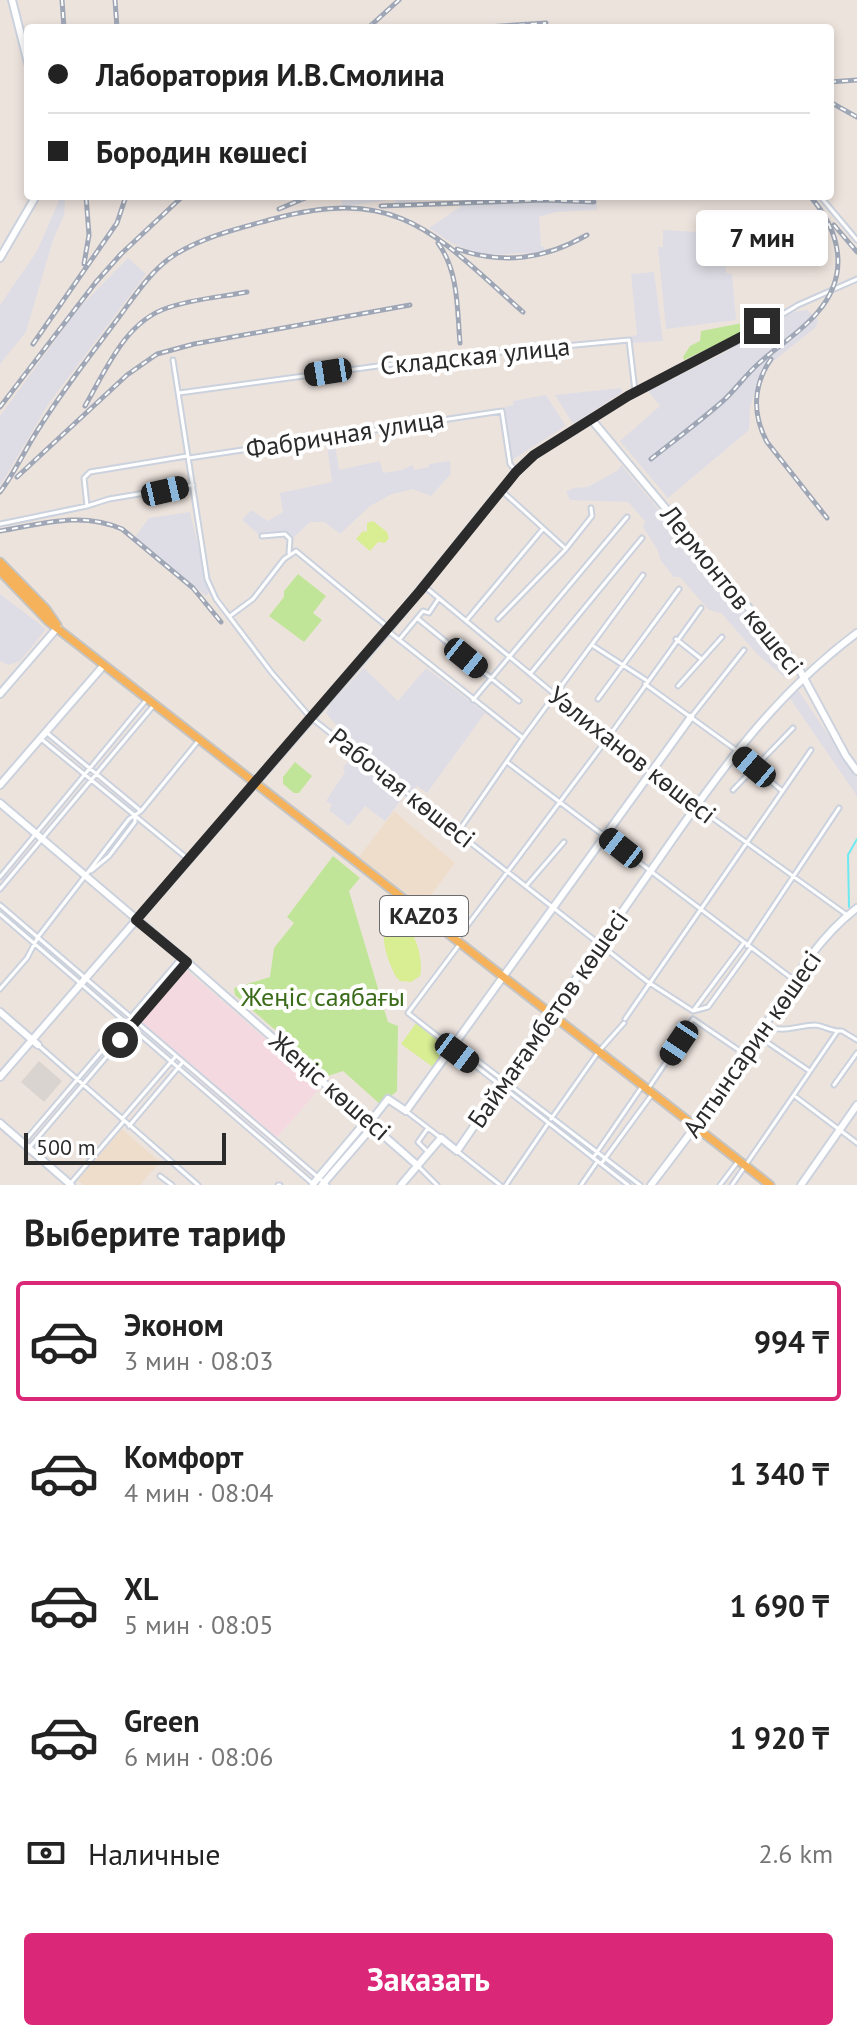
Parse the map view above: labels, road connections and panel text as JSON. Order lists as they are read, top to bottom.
{
  "streets": {
    "main road": ["KАZ03"],
    "street": [
      "Складская улица",
      "Фабричная улица",
      "Лермонтов көшесі",
      "Уәлиханов көшесі",
      "Рабочая көшесі",
      "Баймағамбетов көшесі",
      "Алтынсарин көшесі",
      "Жеңіс көшесі"
    ]
  },
  "crossings": [
    ["Складская улица", "Рабочая көшесі"],
    ["Фабричная улица", "Рабочая көшесі"],
    ["Лермонтов көшесі", "Баймағамбетов көшесі"],
    ["Уәлиханов көшесі", "Баймағамбетов көшесі"],
    ["Уәлиханов көшесі", "Алтынсарин көшесі"],
    ["Рабочая көшесі", "Баймағамбетов көшесі"],
    ["Рабочая көшесі", "Алтынсарин көшесі"],
    ["KАZ03", "Баймағамбетов көшесі"],
    ["KАZ03", "Алтынсарин көшесі"],
    ["Баймағамбетов көшесі", "Жеңіс көшесі"]
  ],
  "parks": ["Жеңіс саябағы"],
  "scale_bar": "500 m",
  "page": {
    "banner": ["Лаборатория И.В.Смолина", "Бородин көшесі"],
    "bubble": "7 мин",
    "scale": "500 m",
    "heading": "Выберите тариф",
    "list": [
      {
        "name": "Эконом",
        "note": "3 мин · 08:03",
        "value": "994 ₸"
      },
      {
        "name": "Комфорт",
        "note": "4 мин · 08:04",
        "value": "1 340 ₸"
      },
      {
        "name": "XL",
        "note": "5 мин · 08:05",
        "value": "1 690 ₸"
      },
      {
        "name": "Green",
        "note": "6 мин · 08:06",
        "value": "1 920 ₸"
      }
    ],
    "pay": ["Наличные", "2.6 km"],
    "buttons": "Заказать"
  }
}
